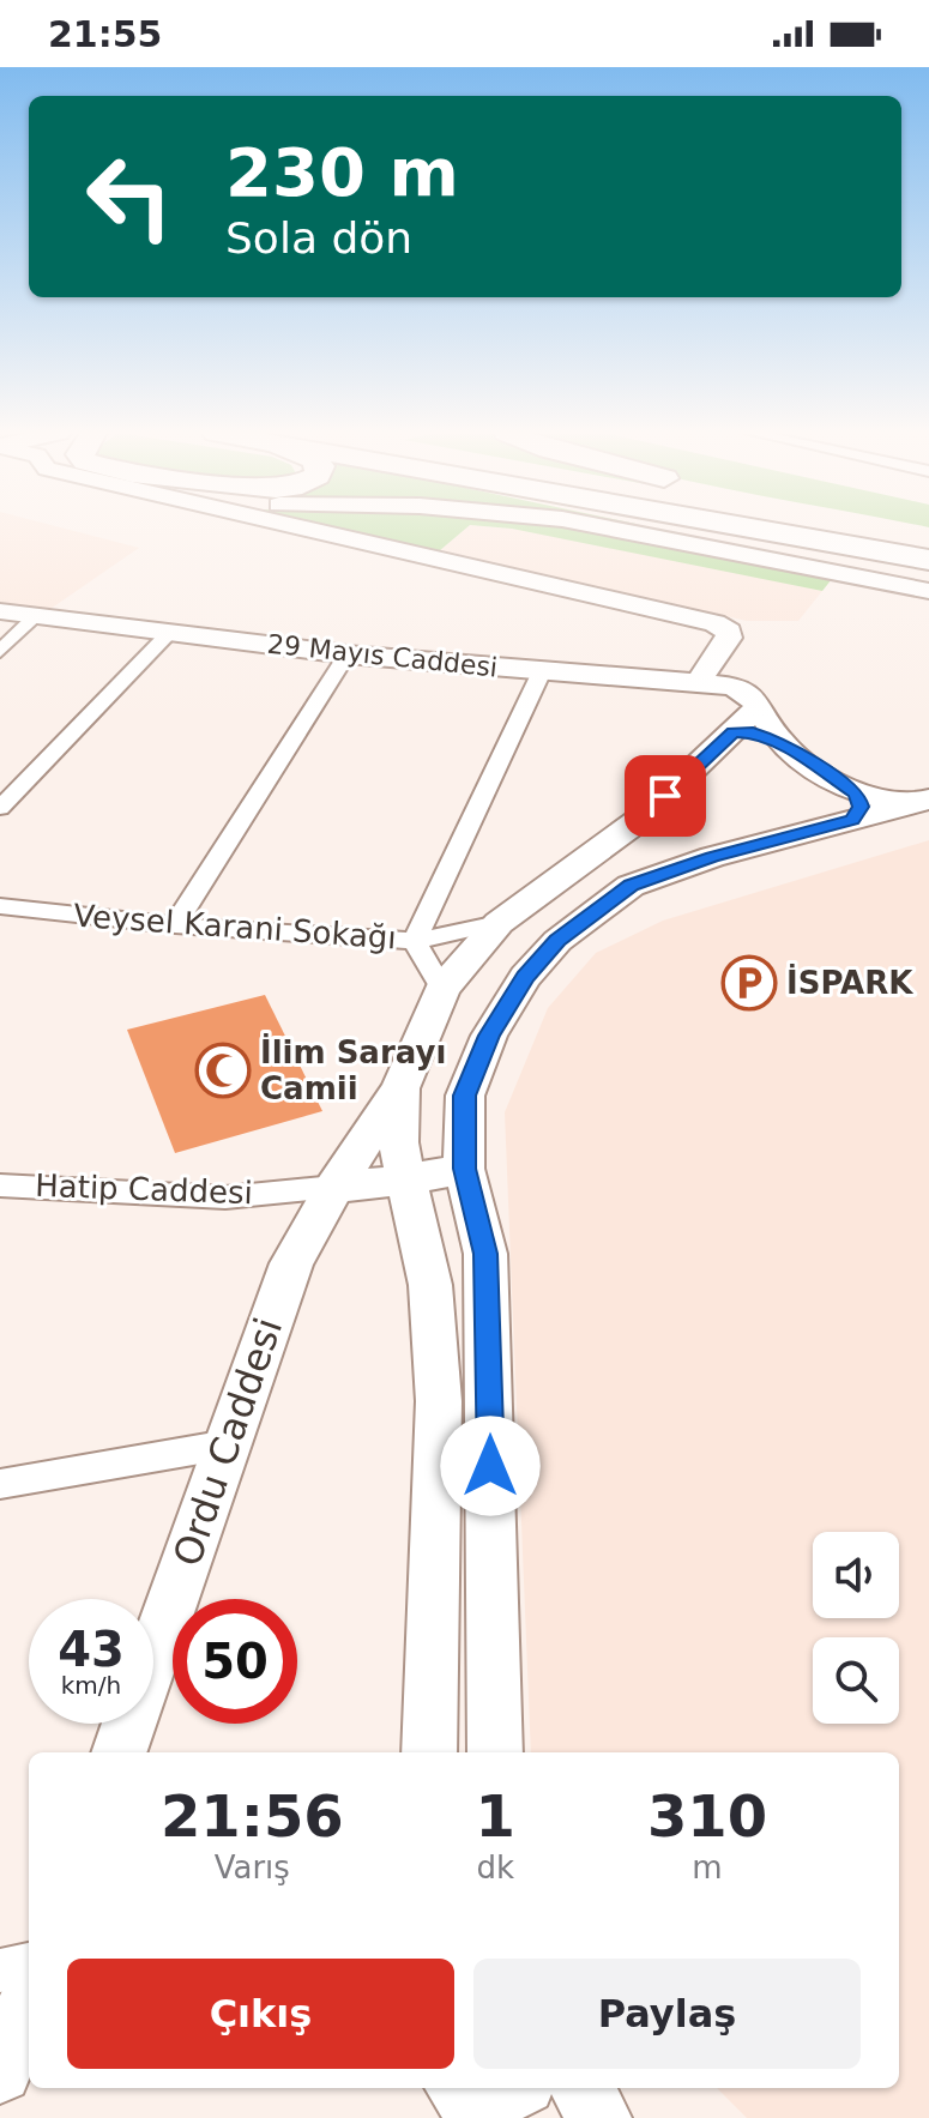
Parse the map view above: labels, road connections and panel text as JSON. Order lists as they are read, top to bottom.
{
  "streets": {
    "main road": ["29 Mayıs Caddesi", "Hatip Caddesi", "Ordu Caddesi"],
    "street": ["Veysel Karani Sokağı"]
  },
  "crossings": [
    ["Hatip Caddesi", "Ordu Caddesi"]
  ],
  "places": {
    "parking": ["İSPARK"],
    "mosque": ["İlim Sarayı Camii"]
  },
  "page": {
    "status": "21:55",
    "turn": ["230 m", "Sola dön"],
    "speed": "43 km/h",
    "limit": "50",
    "eta": [
      "21:56",
      "Varış",
      "1",
      "dk",
      "310",
      "m"
    ],
    "buttons": ["Çıkış", "Paylaş"]
  }
}
